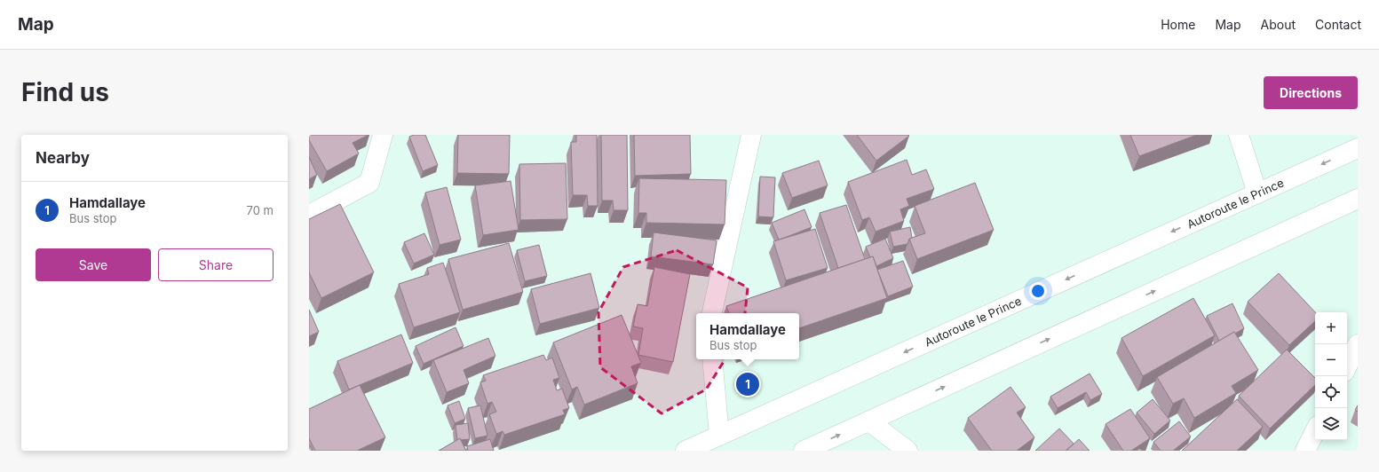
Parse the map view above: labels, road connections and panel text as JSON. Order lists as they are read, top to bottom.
{
  "streets": {
    "main road": ["Autoroute le Prince"]
  },
  "page": {
    "header": "Map",
    "nav": [
      "Home",
      "Map",
      "About",
      "Contact"
    ],
    "buttons": [
      "Directions",
      ["Save", "Share"]
    ],
    "title": "Find us",
    "heading": "Nearby",
    "list": [
      {
        "mark": "1",
        "name": "Hamdallaye",
        "note": "Bus stop",
        "value": "70 m"
      }
    ],
    "map_buttons": ["+", "−"],
    "popup": ["Hamdallaye", "Bus stop"],
    "pins": "1"
  }
}
